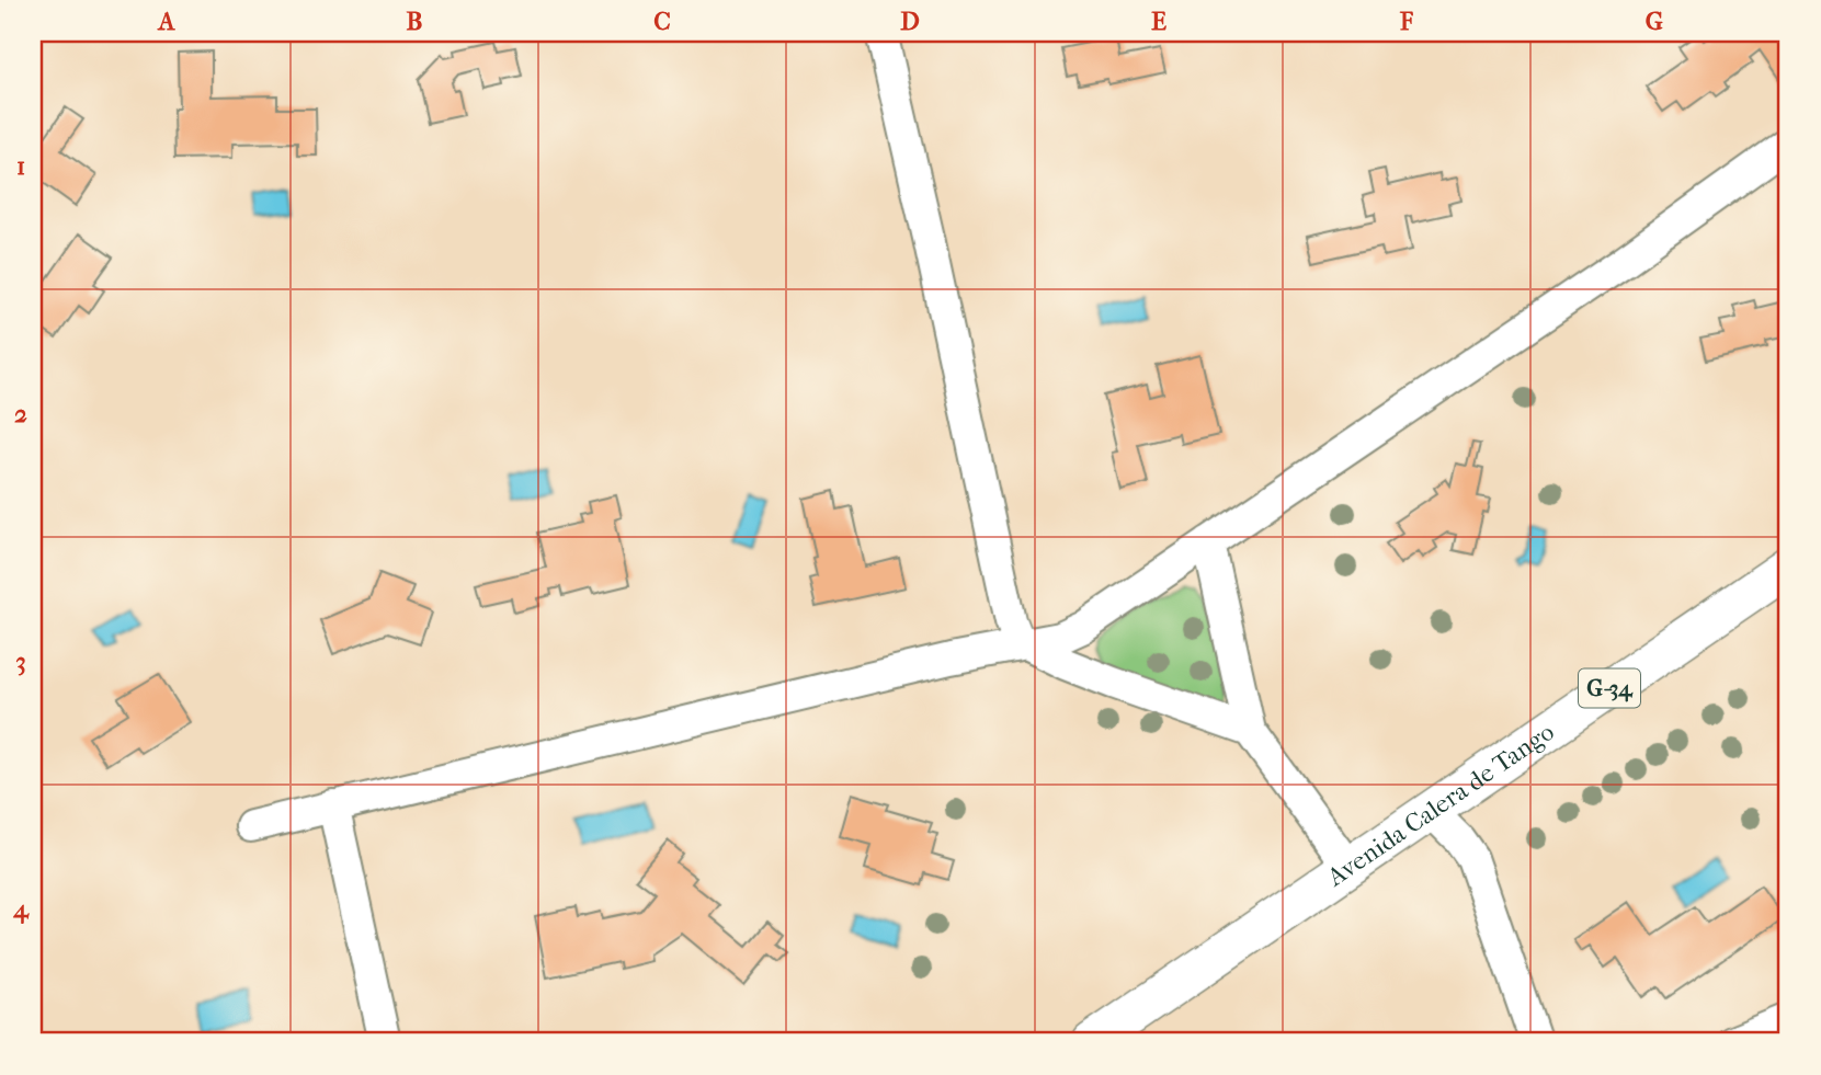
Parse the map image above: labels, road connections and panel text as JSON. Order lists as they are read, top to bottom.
{
  "streets": {
    "main road": ["G-34", "Avenida Calera de Tango"]
  },
  "grid": {
    "columns": [
      "A",
      "B",
      "C",
      "D",
      "E",
      "F",
      "G"
    ],
    "rows": [
      "1",
      "2",
      "3",
      "4"
    ]
  }
}
